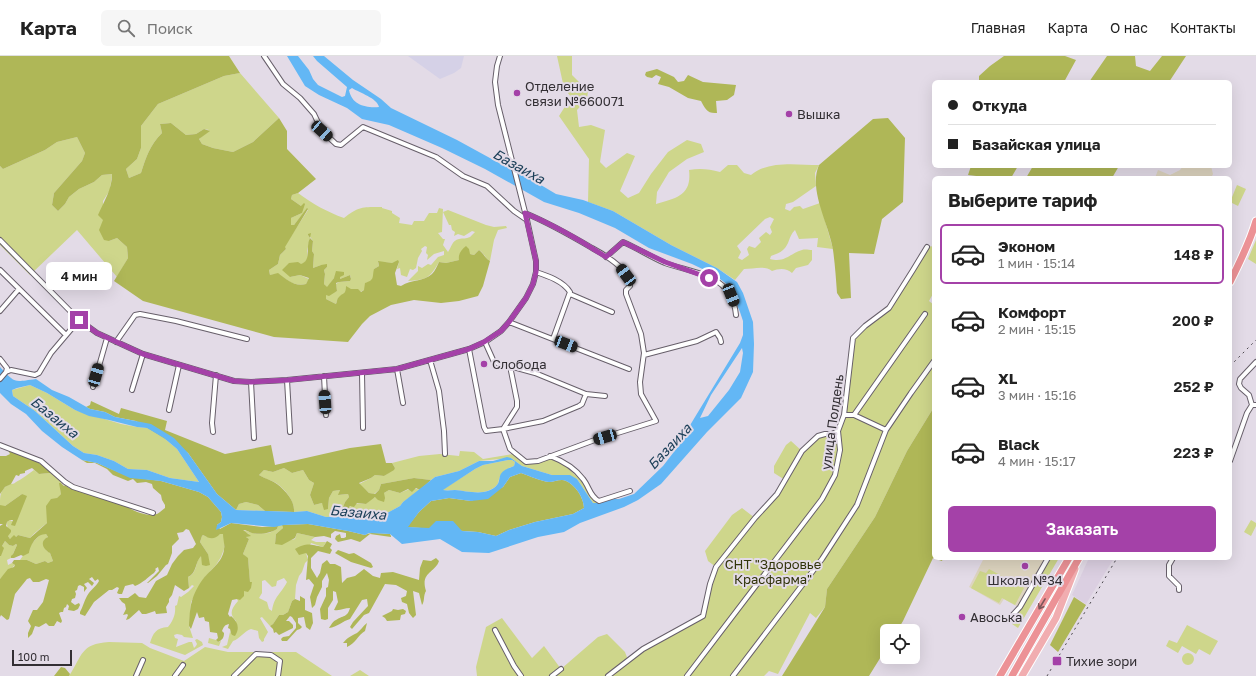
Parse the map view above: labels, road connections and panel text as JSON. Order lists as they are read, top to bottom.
{
  "streets": {
    "street": ["улица Полдень"]
  },
  "water": ["Базаиха"],
  "parks": ["СНТ \"Здоровье Красфарма\""],
  "places": {
    "other": [
      "Отделение связи №660071",
      "Вышка",
      "Слобода",
      "Школа №34",
      "Авоська"
    ],
    "transit": ["Тихие зори"]
  },
  "scale_bar": "100 m",
  "page": {
    "header": "Карта",
    "search": "Поиск",
    "nav": [
      "Главная",
      "Карта",
      "О нас",
      "Контакты"
    ],
    "banner": ["Откуда", "Базайская улица"],
    "heading": "Выберите тариф",
    "list": [
      {
        "name": "Эконом",
        "note": "1 мин · 15:14",
        "value": "148 ₽"
      },
      {
        "name": "Комфорт",
        "note": "2 мин · 15:15",
        "value": "200 ₽"
      },
      {
        "name": "XL",
        "note": "3 мин · 15:16",
        "value": "252 ₽"
      },
      {
        "name": "Black",
        "note": "4 мин · 15:17",
        "value": "223 ₽"
      }
    ],
    "bubble": "4 мин",
    "buttons": "Заказать",
    "scale": "100 m"
  }
}
